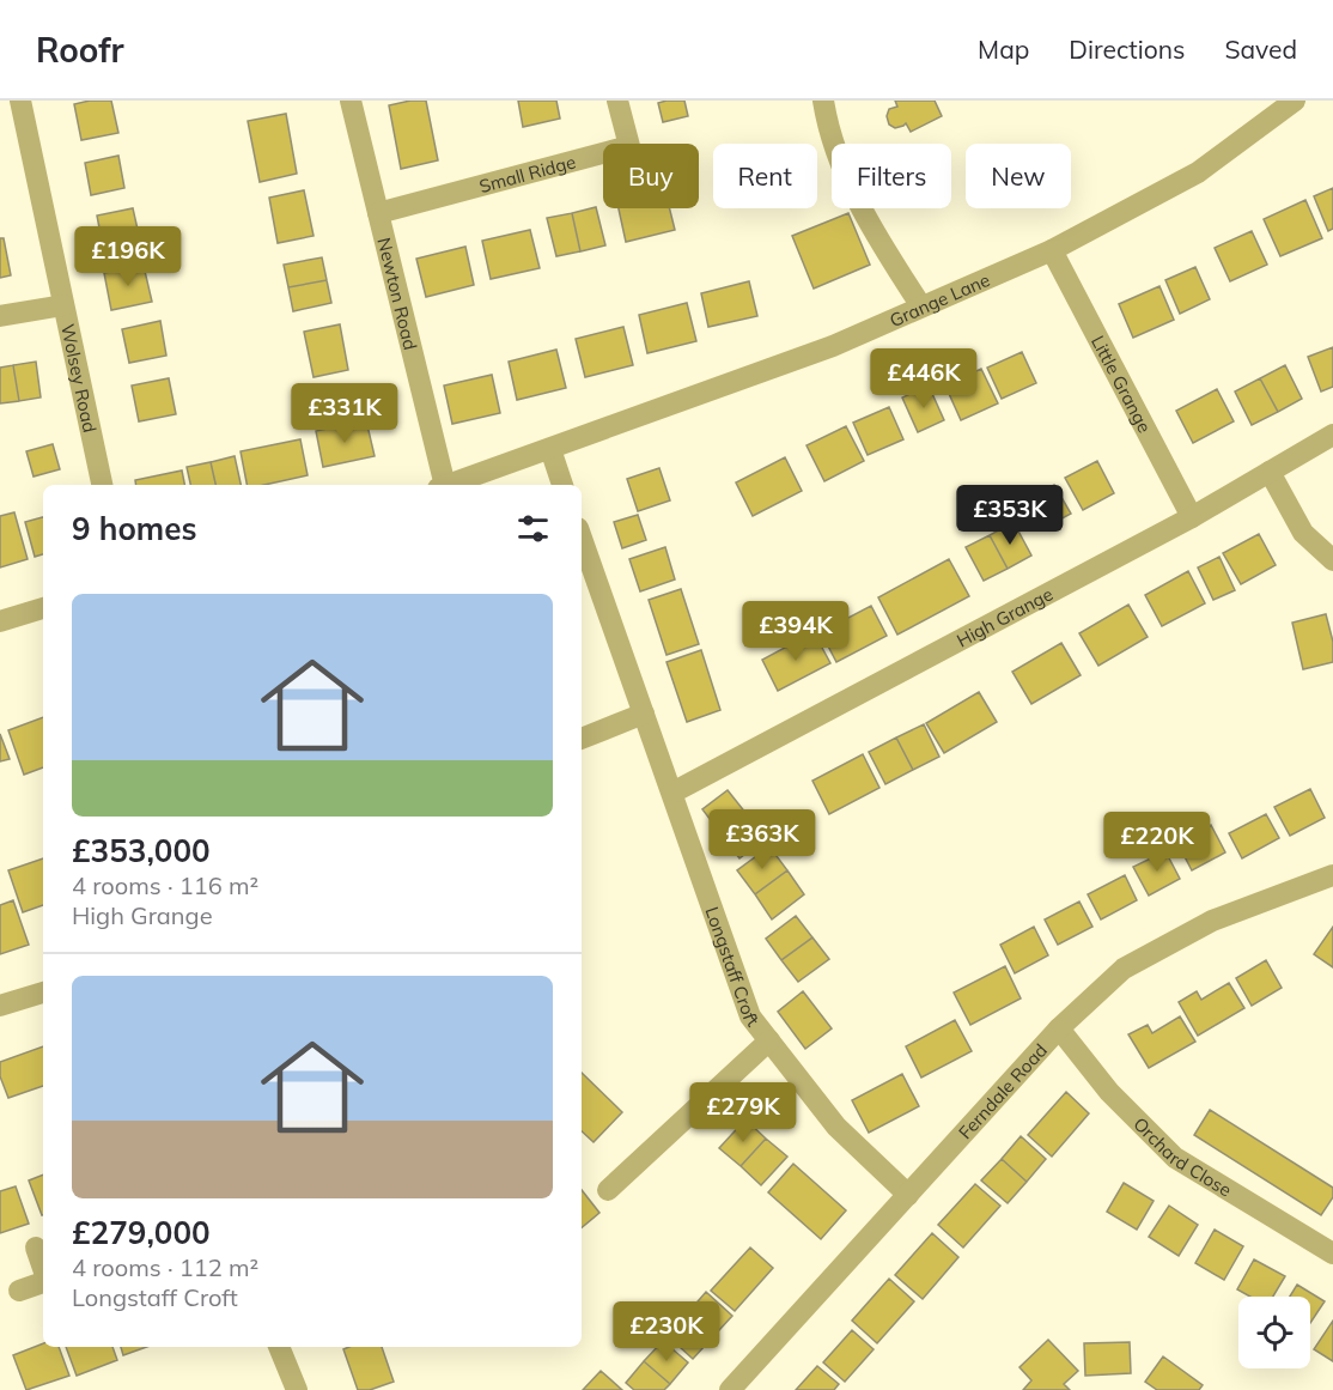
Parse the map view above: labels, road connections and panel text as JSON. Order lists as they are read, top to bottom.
{
  "streets": {
    "street": [
      "Small Ridge",
      "Newton Road",
      "Grange Lane",
      "Wolsey Road",
      "Little Grange",
      "High Grange",
      "Longstaff Croft",
      "Ferndale Road",
      "Orchard Close"
    ]
  },
  "crossings": [
    ["Small Ridge", "Newton Road"],
    ["Grange Lane", "Little Grange"],
    ["Little Grange", "High Grange"],
    ["High Grange", "Longstaff Croft"],
    ["Longstaff Croft", "Ferndale Road"],
    ["Ferndale Road", "Orchard Close"]
  ],
  "page": {
    "header": "Roofr",
    "nav": ["Map", "Directions", "Saved"],
    "chip": [
      "Buy",
      "Rent",
      "Filters",
      "New"
    ],
    "price": [
      "£196K",
      "£446K",
      "£331K",
      "£353K",
      "£394K",
      "£363K",
      "£220K",
      "£279K",
      "£230K"
    ],
    "heading": "9 homes",
    "list": [
      {
        "name": "£353,000",
        "note": "4 rooms · 116 m² · High Grange"
      },
      {
        "name": "£279,000",
        "note": "4 rooms · 112 m² · Longstaff Croft"
      }
    ]
  }
}
